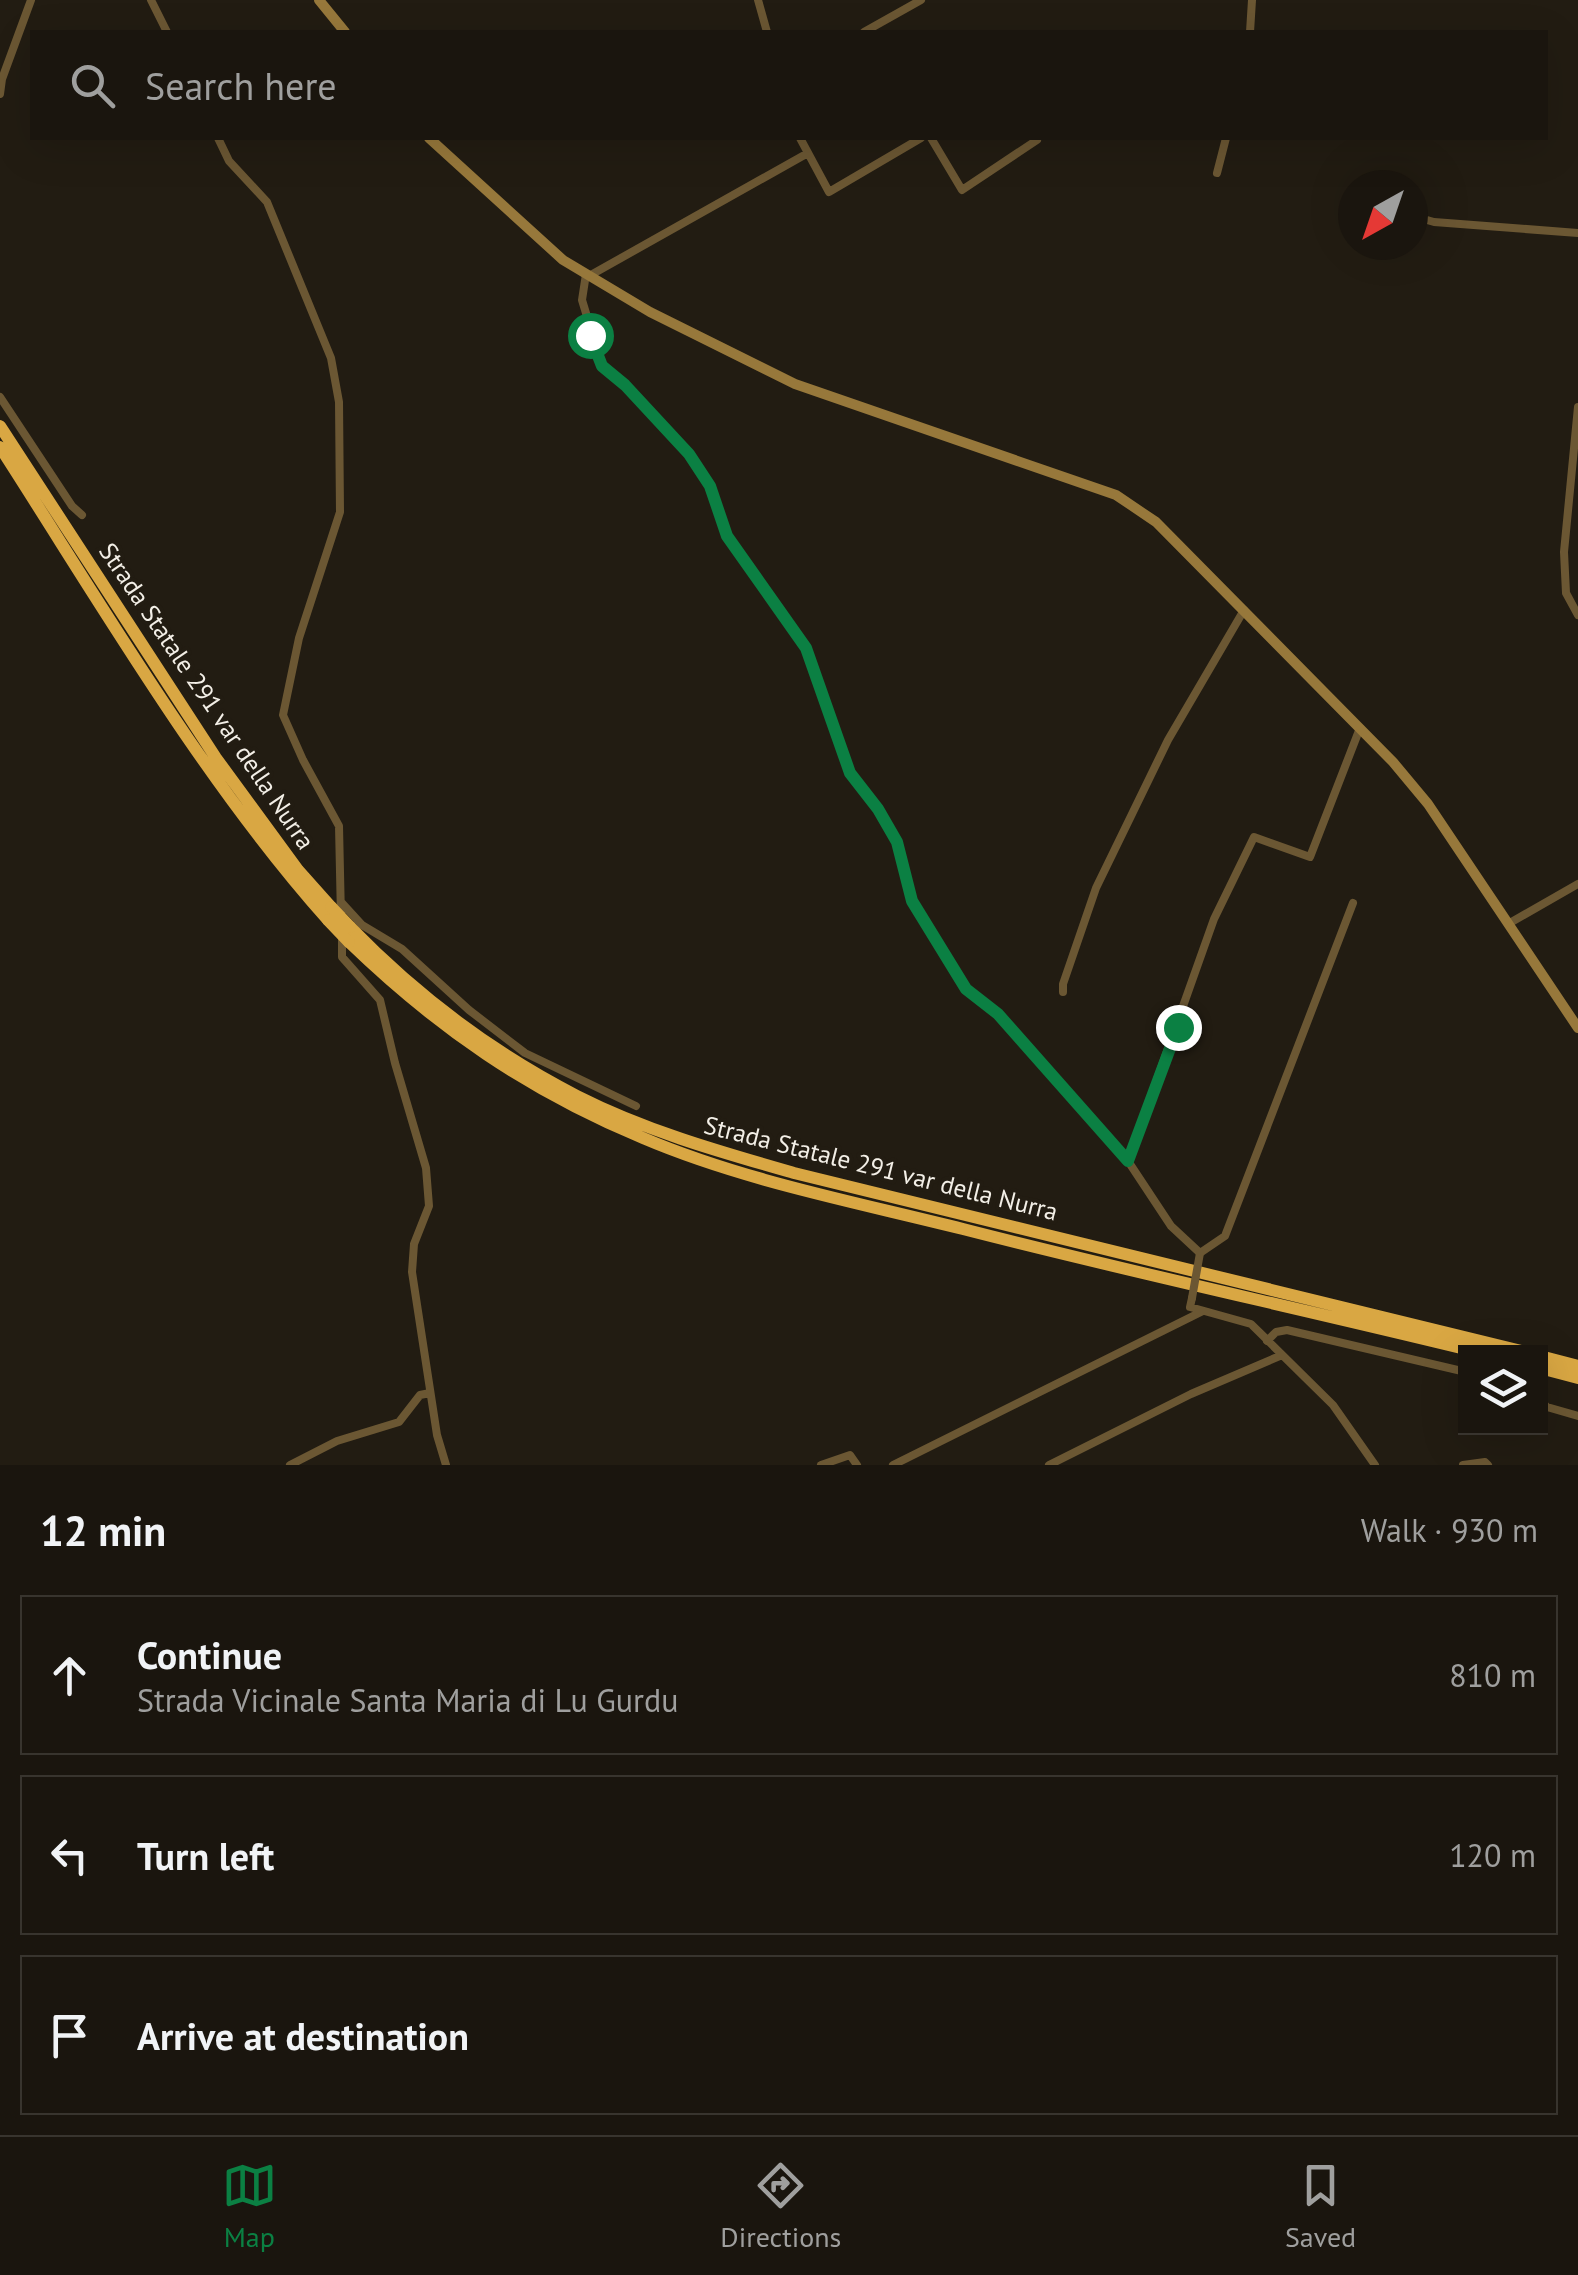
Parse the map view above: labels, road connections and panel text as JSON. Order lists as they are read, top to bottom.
{
  "streets": {
    "highway": ["Strada Statale 291 var della Nurra"]
  },
  "north": "bottom left",
  "page": {
    "search": "Search here",
    "heading": ["12 min", "Walk · 930 m"],
    "list": [
      ["Continue", "Strada Vicinale Santa Maria di Lu Gurdu", "810 m"],
      ["Turn left", "120 m"],
      "Arrive at destination"
    ],
    "nav": ["Map", "Directions", "Saved"]
  }
}
